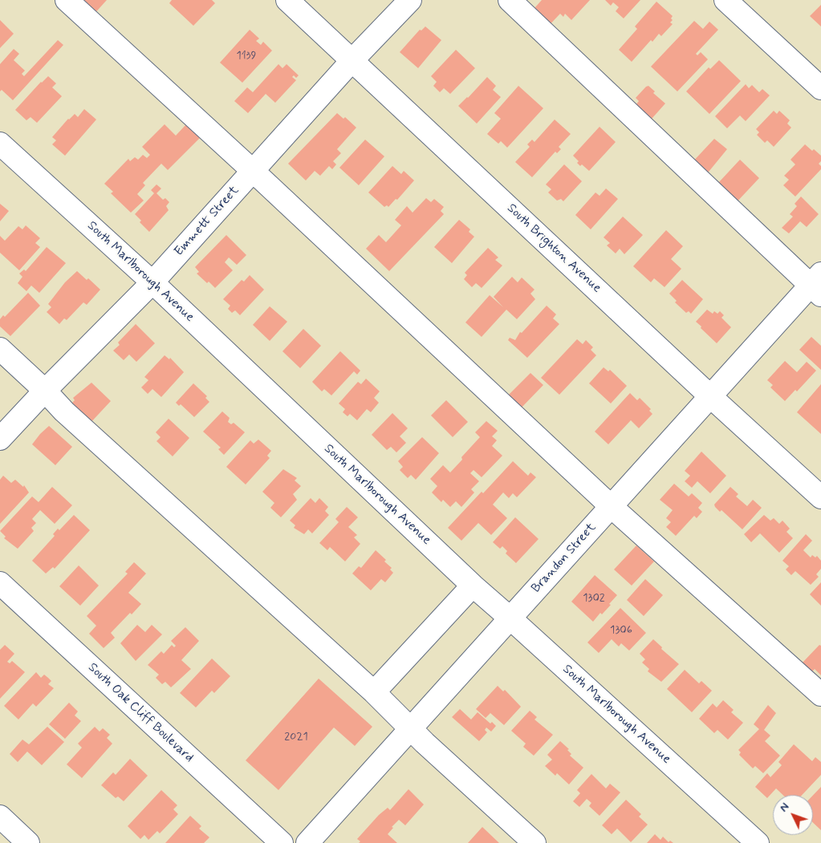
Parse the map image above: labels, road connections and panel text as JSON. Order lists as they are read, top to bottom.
{
  "streets": {
    "street": [
      "Emmett Street",
      "South Brighton Avenue",
      "South Marlborough Avenue",
      "Brandon Street",
      "South Oak Cliff Boulevard"
    ]
  },
  "crossings": [
    ["Emmett Street", "South Brighton Avenue"],
    ["Emmett Street", "South Marlborough Avenue"],
    ["South Brighton Avenue", "Brandon Street"],
    ["South Marlborough Avenue", "Brandon Street"]
  ],
  "house_numbers": [
    "1139",
    "1302",
    "1306",
    "2021"
  ],
  "north": "top left"
}
